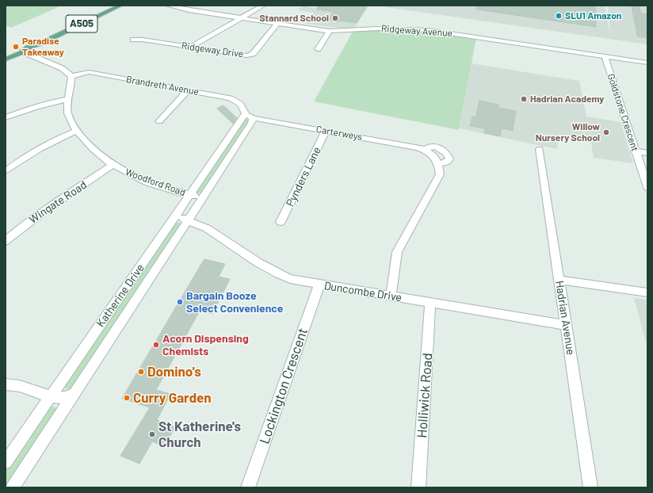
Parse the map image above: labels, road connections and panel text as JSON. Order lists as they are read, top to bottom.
{
  "streets": {
    "main road": ["A505"],
    "street": [
      "Ridgeway Avenue",
      "Ridgeway Drive",
      "Brandreth Avenue",
      "Goldstone Crescent",
      "Carterweys",
      "Pynders Lane",
      "Woodford Road",
      "Wingate Road",
      "Duncombe Drive",
      "Katherine Drive",
      "Hadrian Avenue",
      "Lockington Crescent",
      "Holliwick Road"
    ]
  },
  "crossings": [
    ["Ridgeway Avenue", "Ridgeway Drive"],
    ["Ridgeway Avenue", "Goldstone Crescent"],
    ["Brandreth Avenue", "Carterweys"],
    ["Brandreth Avenue", "Woodford Road"],
    ["Brandreth Avenue", "Katherine Drive"],
    ["Carterweys", "Pynders Lane"],
    ["Carterweys", "Duncombe Drive"],
    ["Carterweys", "Katherine Drive"],
    ["Woodford Road", "Wingate Road"],
    ["Woodford Road", "Katherine Drive"],
    ["Duncombe Drive", "Katherine Drive"],
    ["Duncombe Drive", "Hadrian Avenue"],
    ["Duncombe Drive", "Lockington Crescent"],
    ["Duncombe Drive", "Holliwick Road"]
  ],
  "places": [
    "SLU1 Amazon",
    "Stannard School",
    "Paradise Takeaway",
    "Hadrian Academy",
    "Willow Nursery School",
    "Bargain Booze Select Convenience",
    "Acorn Dispensing Chemists",
    "Domino's",
    "Curry Garden",
    "St Katherine's Church"
  ]
}
